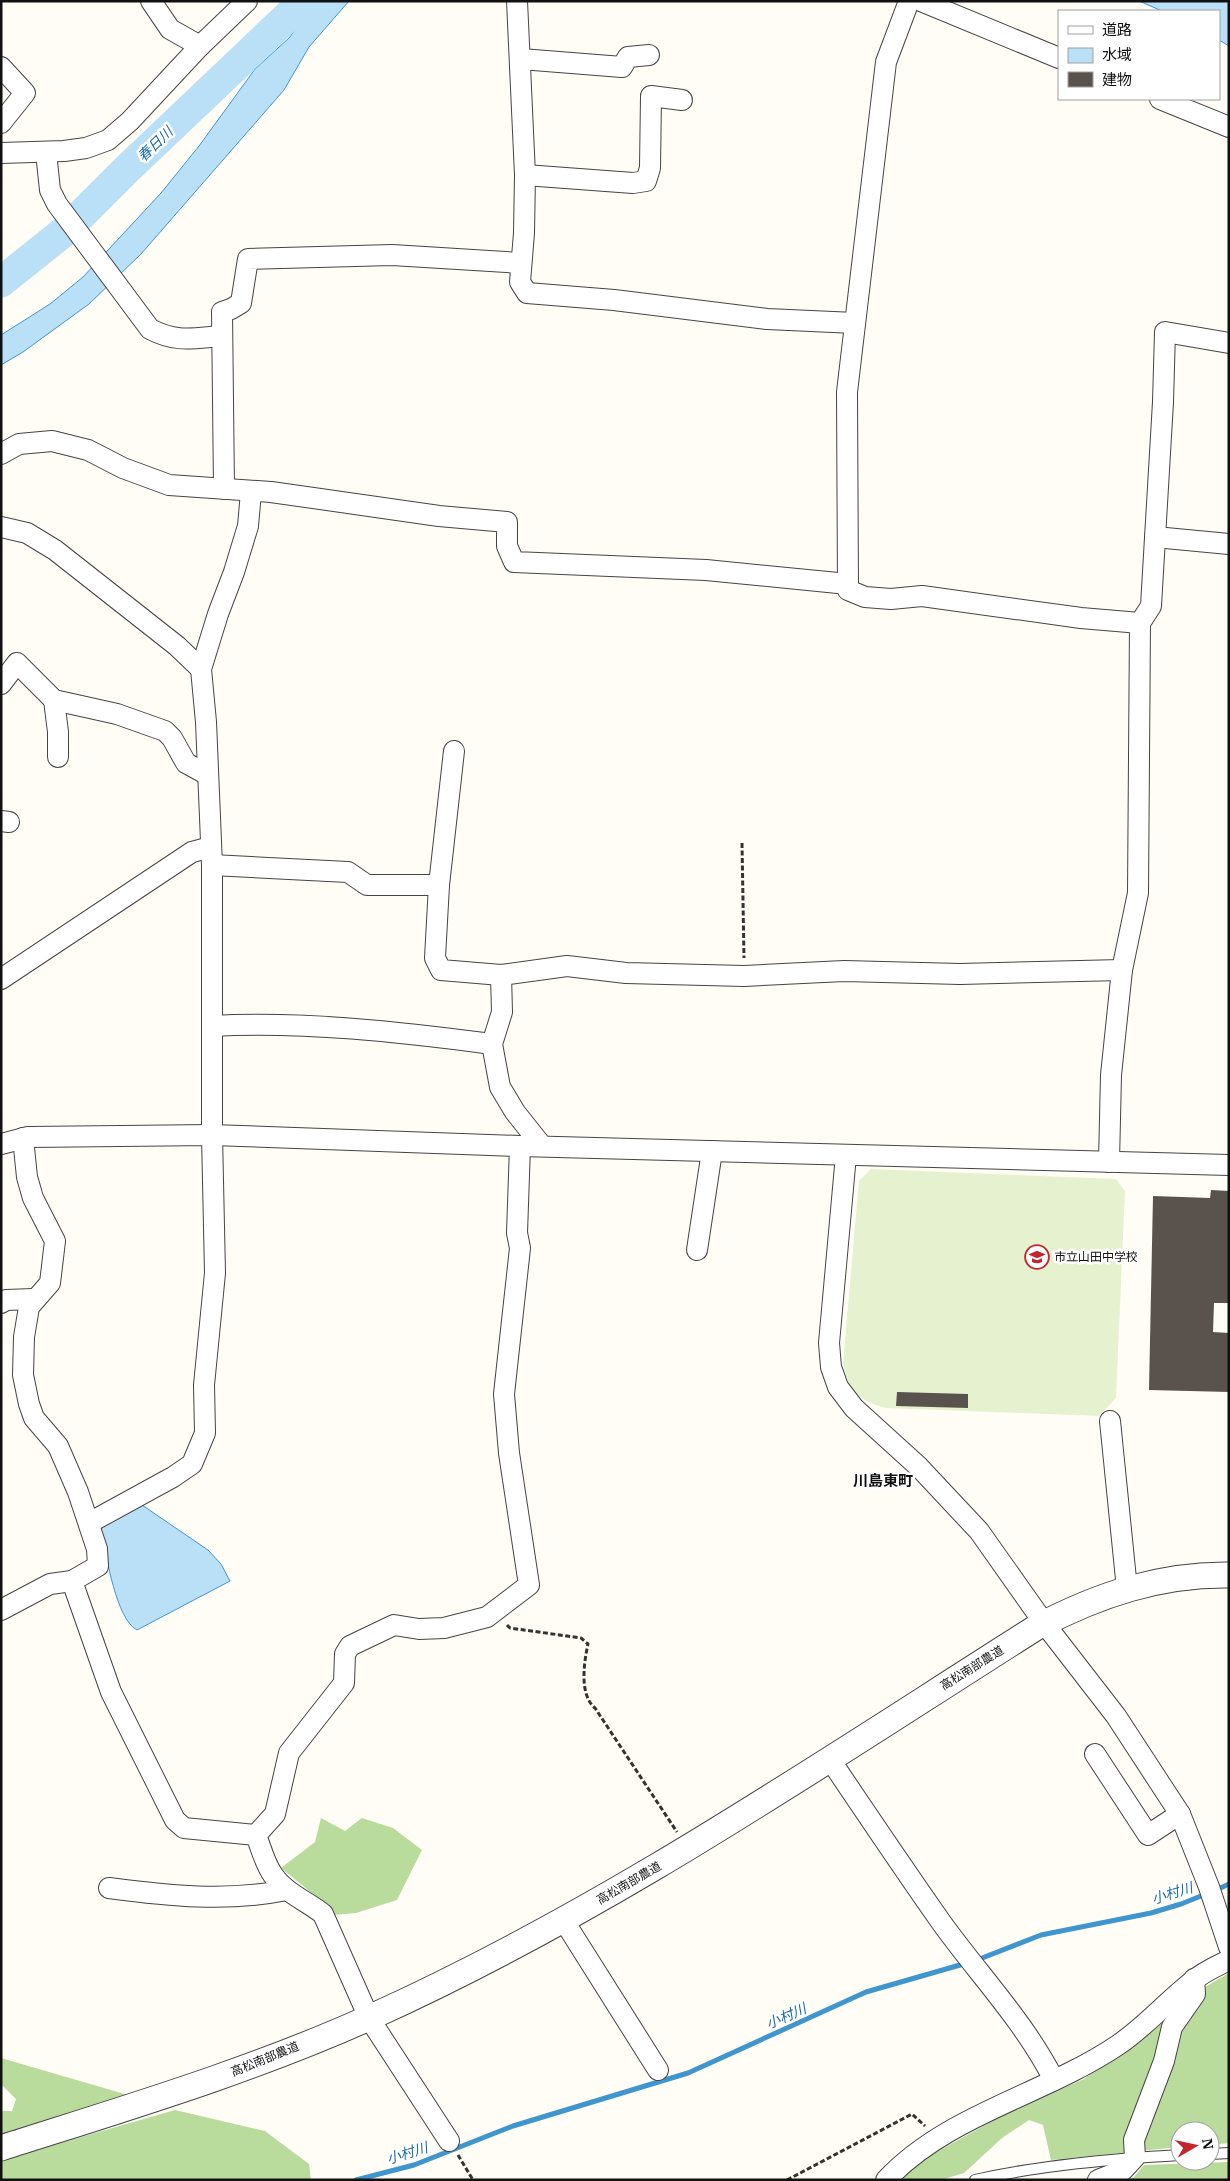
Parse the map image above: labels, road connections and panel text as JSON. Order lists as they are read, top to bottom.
{
  "streets": {
    "street": ["高松南部農道"]
  },
  "districts": ["川島東町"],
  "water": ["春日川", "小村川"],
  "places": {
    "school or university": ["市立山田中学校"]
  },
  "legend": ["道路", "水域", "建物"],
  "north": "right"
}
